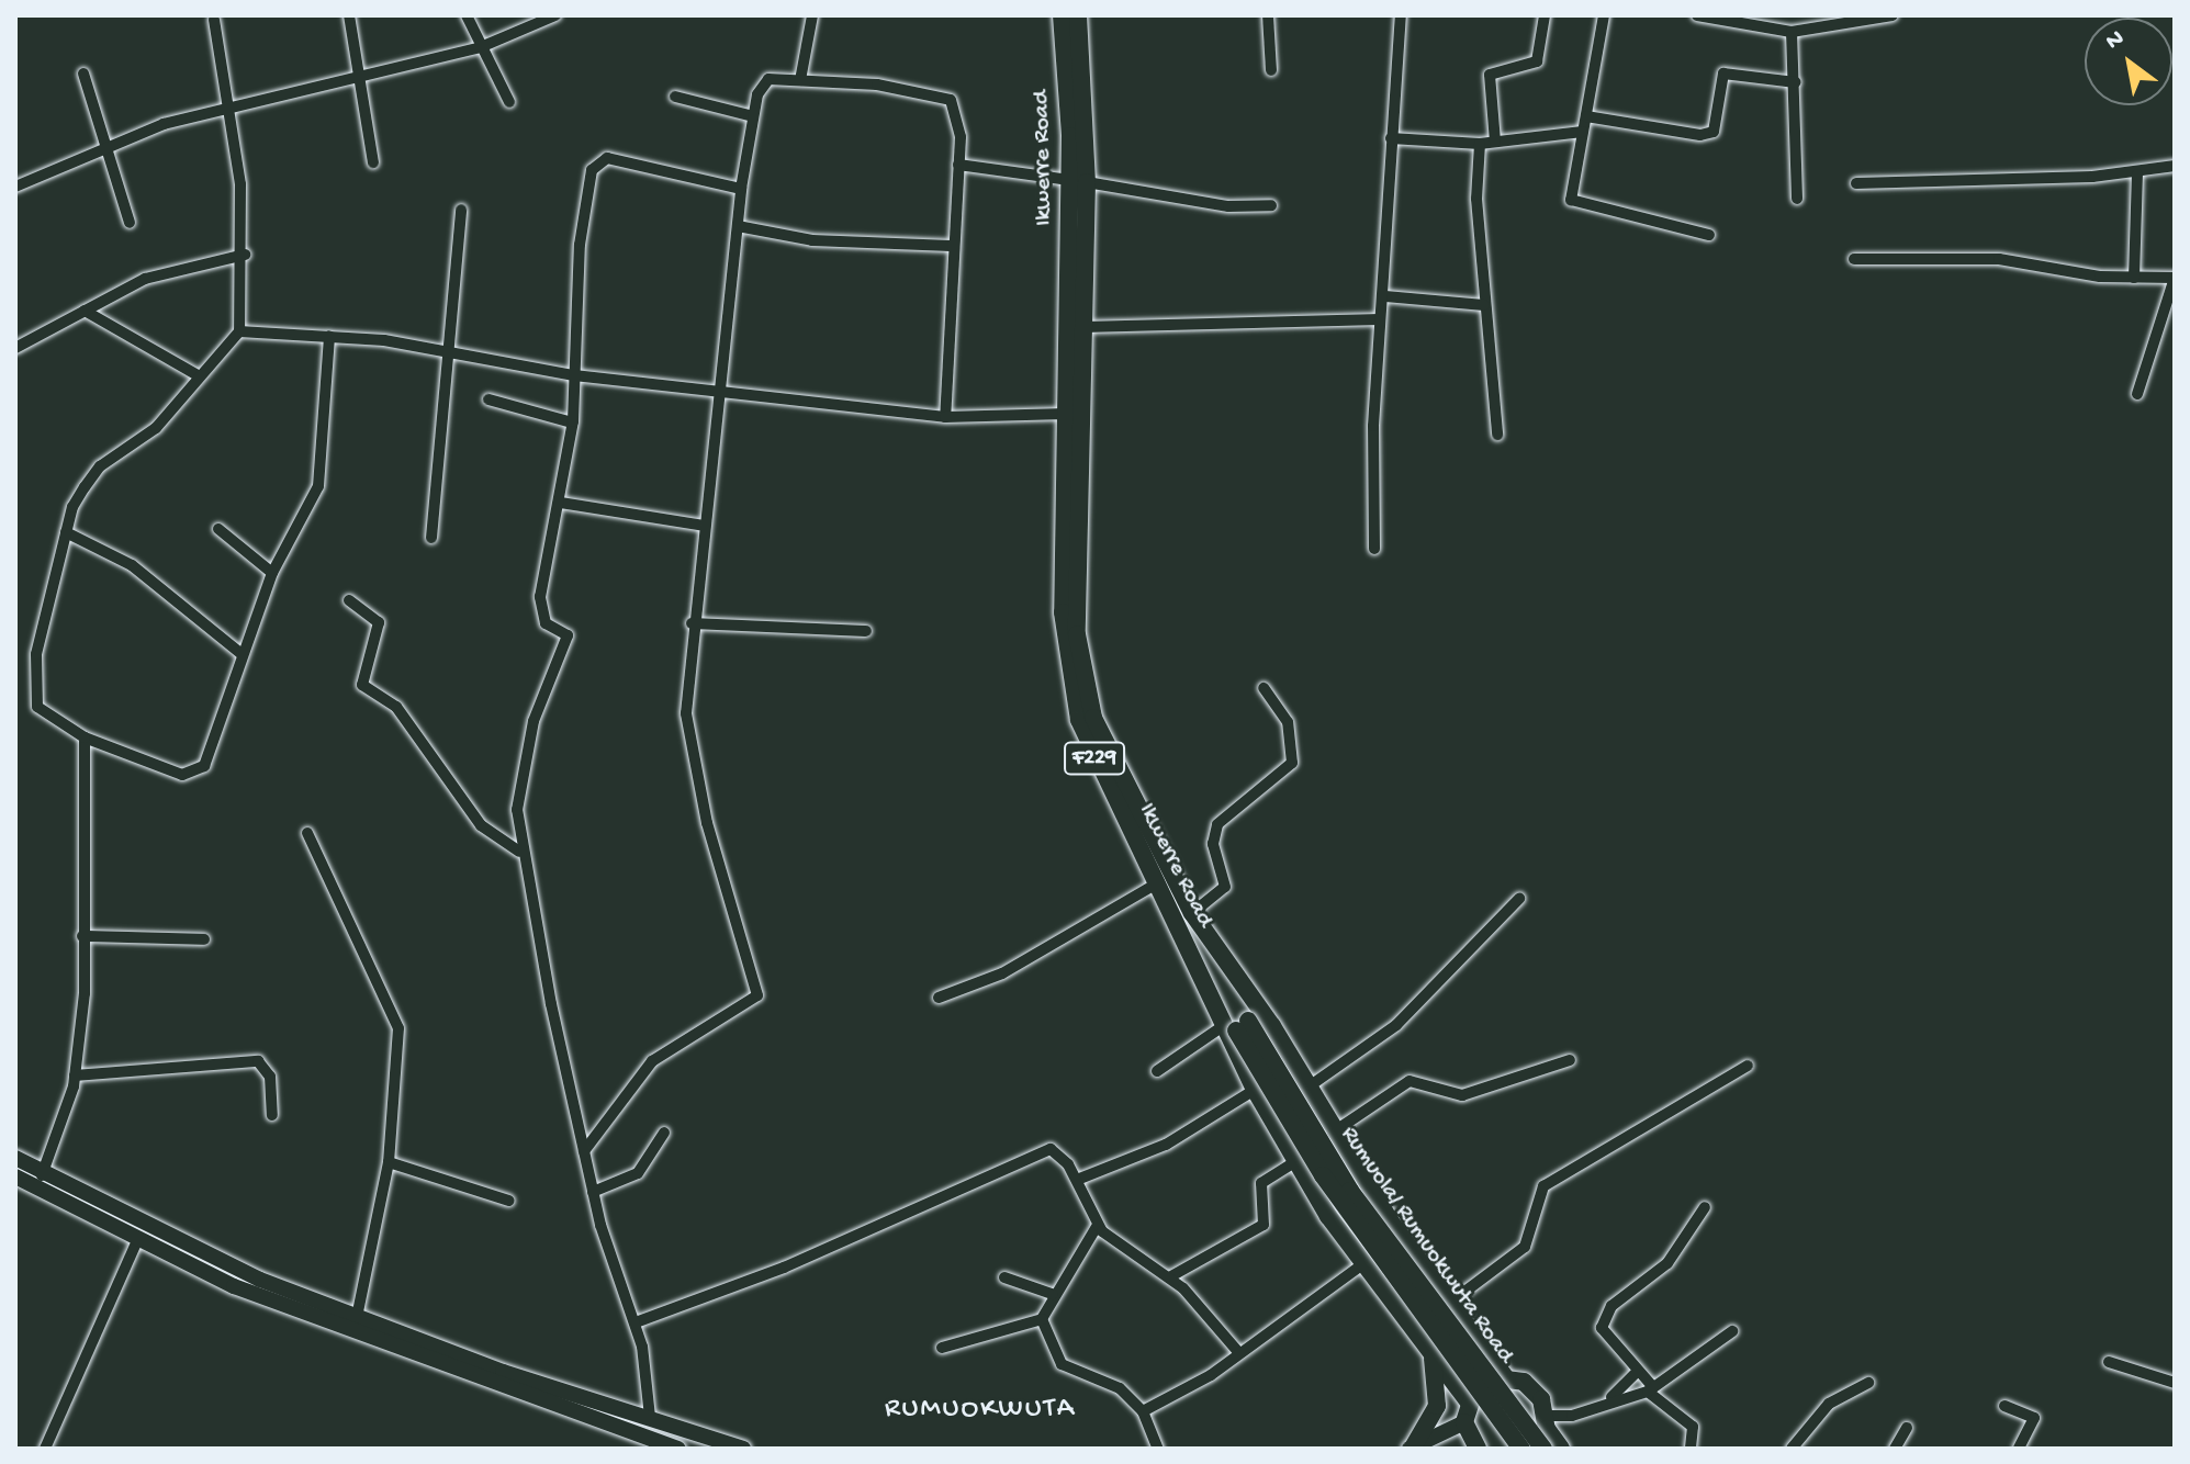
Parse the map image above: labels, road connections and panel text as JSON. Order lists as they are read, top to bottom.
{
  "streets": {
    "main road": ["Ikwerre Road", "F229", "Rumuola/ Rumuokwuta Road"]
  },
  "crossings": [
    ["Ikwerre Road", "Rumuola/ Rumuokwuta Road"]
  ],
  "districts": ["RUMUOKWUTA"],
  "north": "top left"
}
